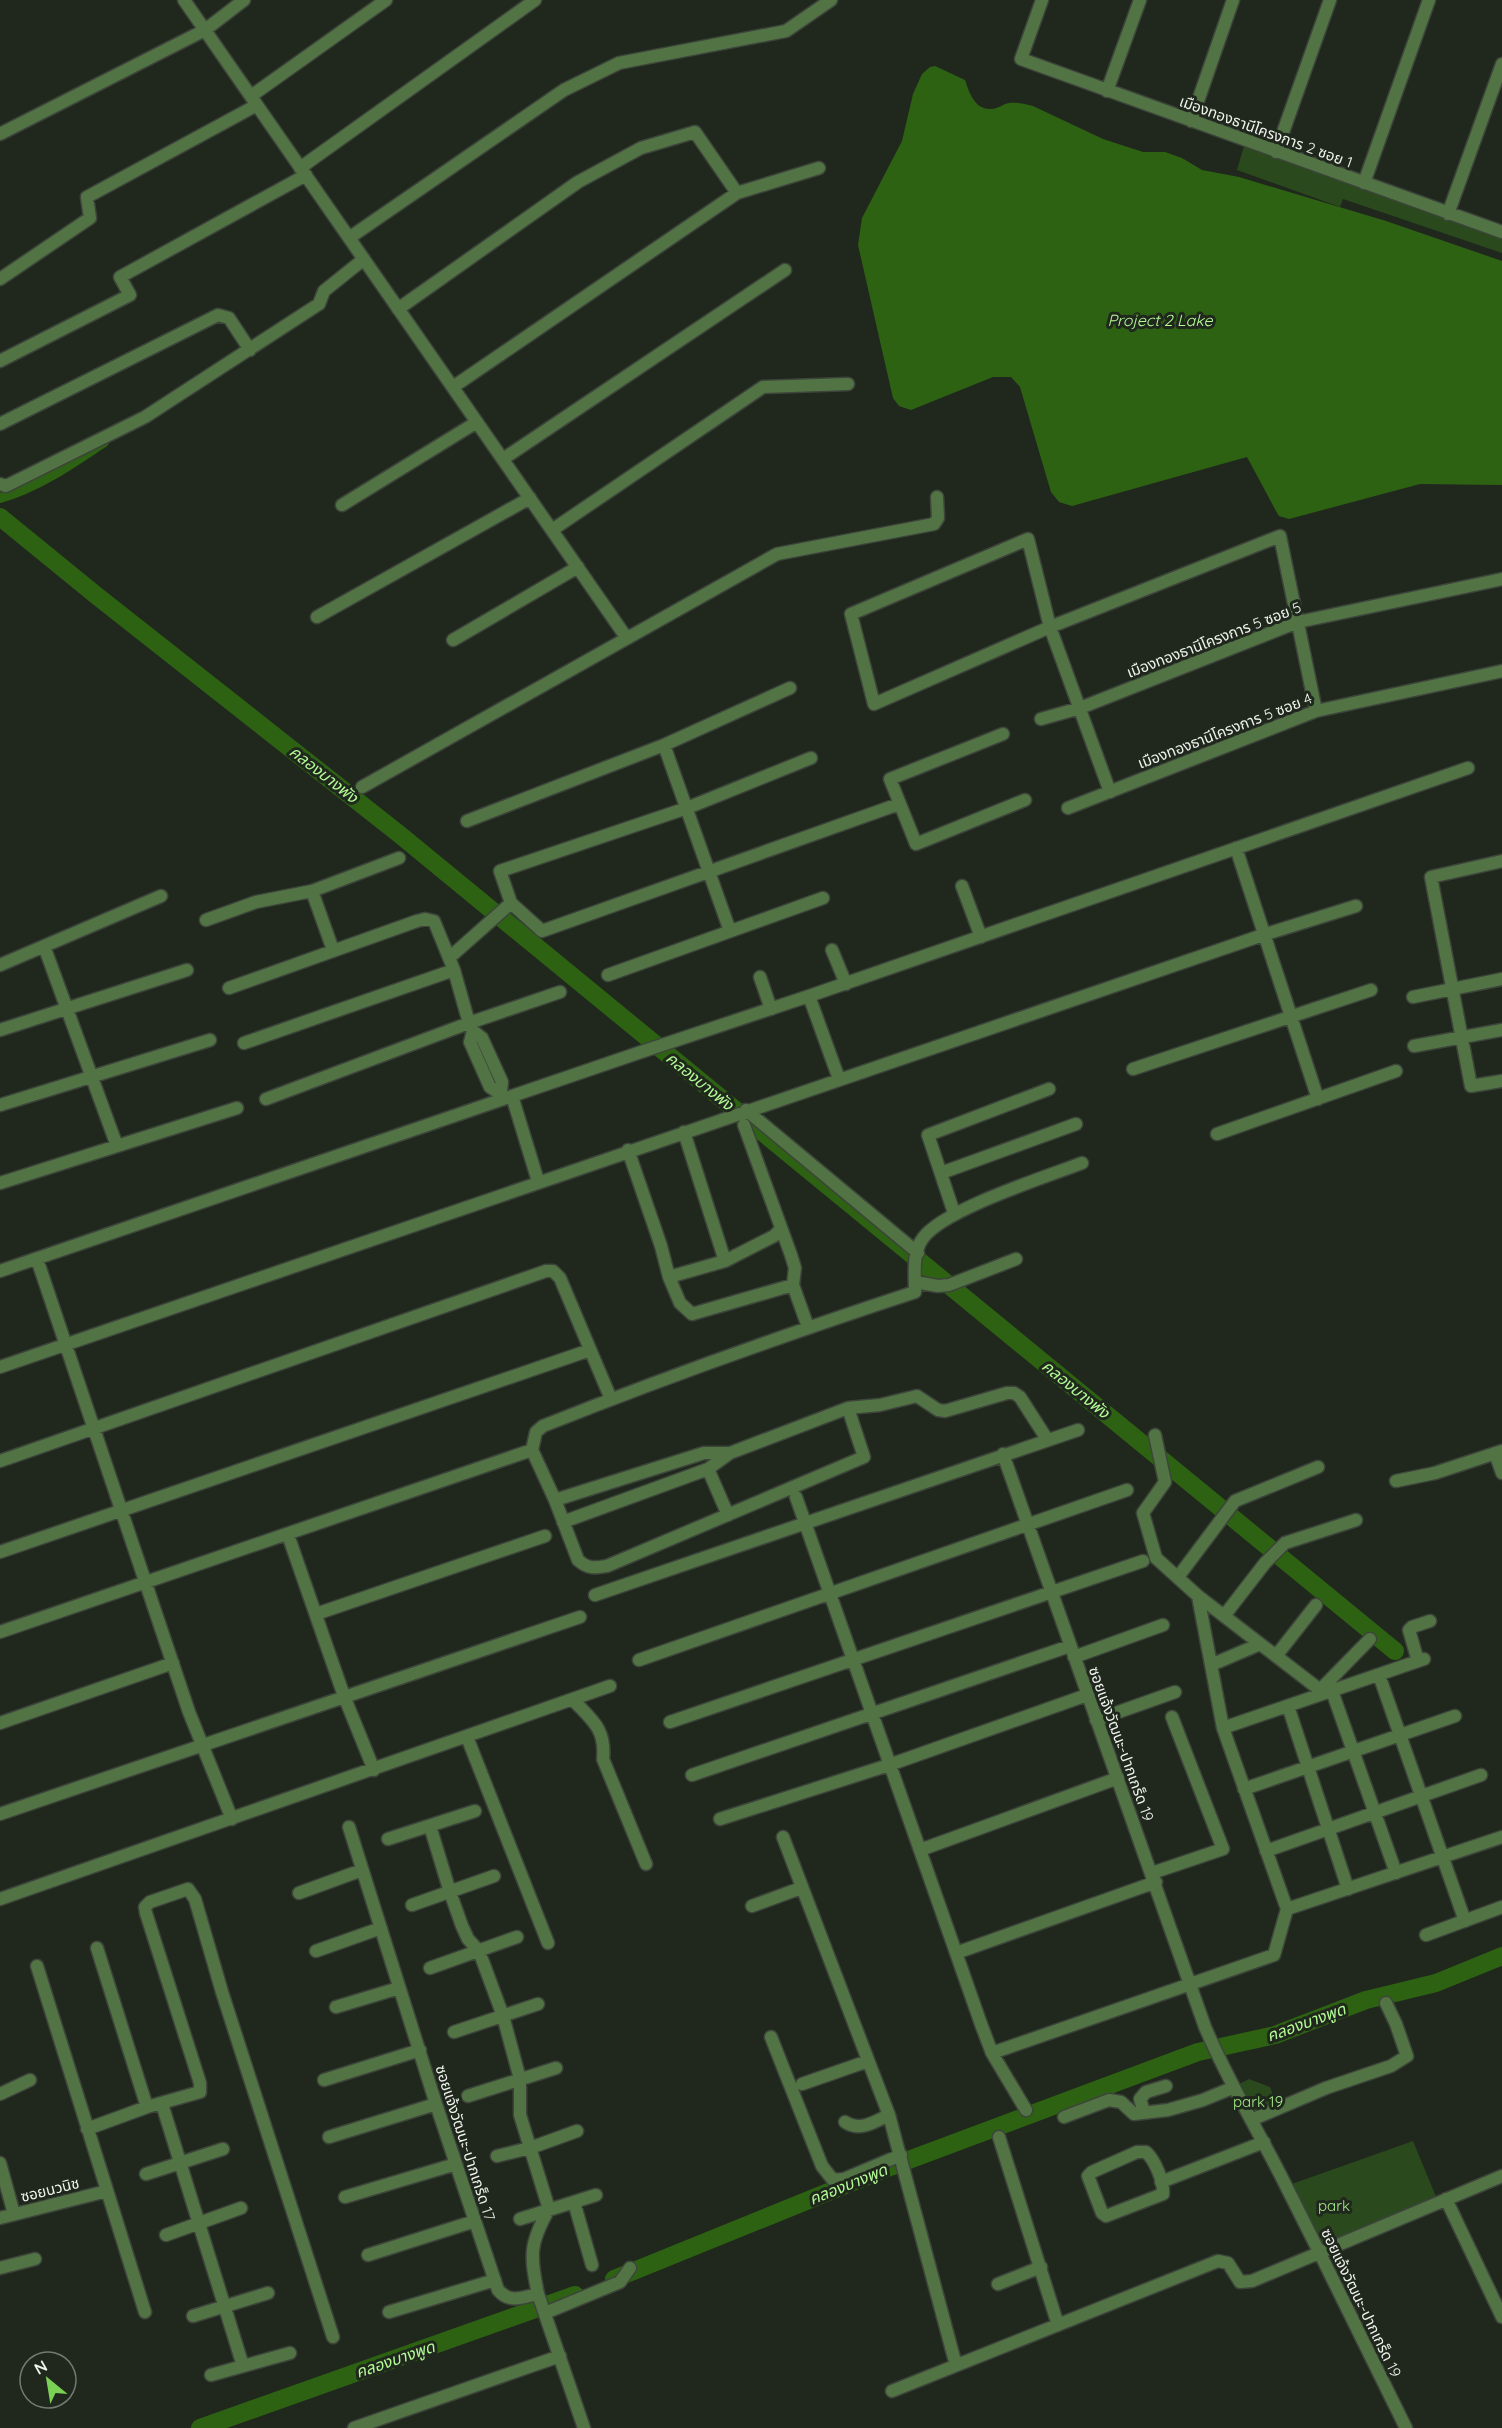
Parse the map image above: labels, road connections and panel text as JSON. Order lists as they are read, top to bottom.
{
  "streets": {
    "street": [
      "เมืองทองธานีโครงการ 2 ซอย 1",
      "เมืองทองธานีโครงการ 5 ซอย 5",
      "เมืองทองธานีโครงการ 5 ซอย 4",
      "ซอยแจ้งวัฒนะ-ปากเกร็ด 19",
      "ซอยแจ้งวัฒนะ-ปากเกร็ด 17",
      "ซอยนวนิช"
    ]
  },
  "water": ["Project 2 Lake", "คลองบางพัง", "คลองบางพูด"],
  "parks": ["park 19", "park"],
  "north": "top left"
}
